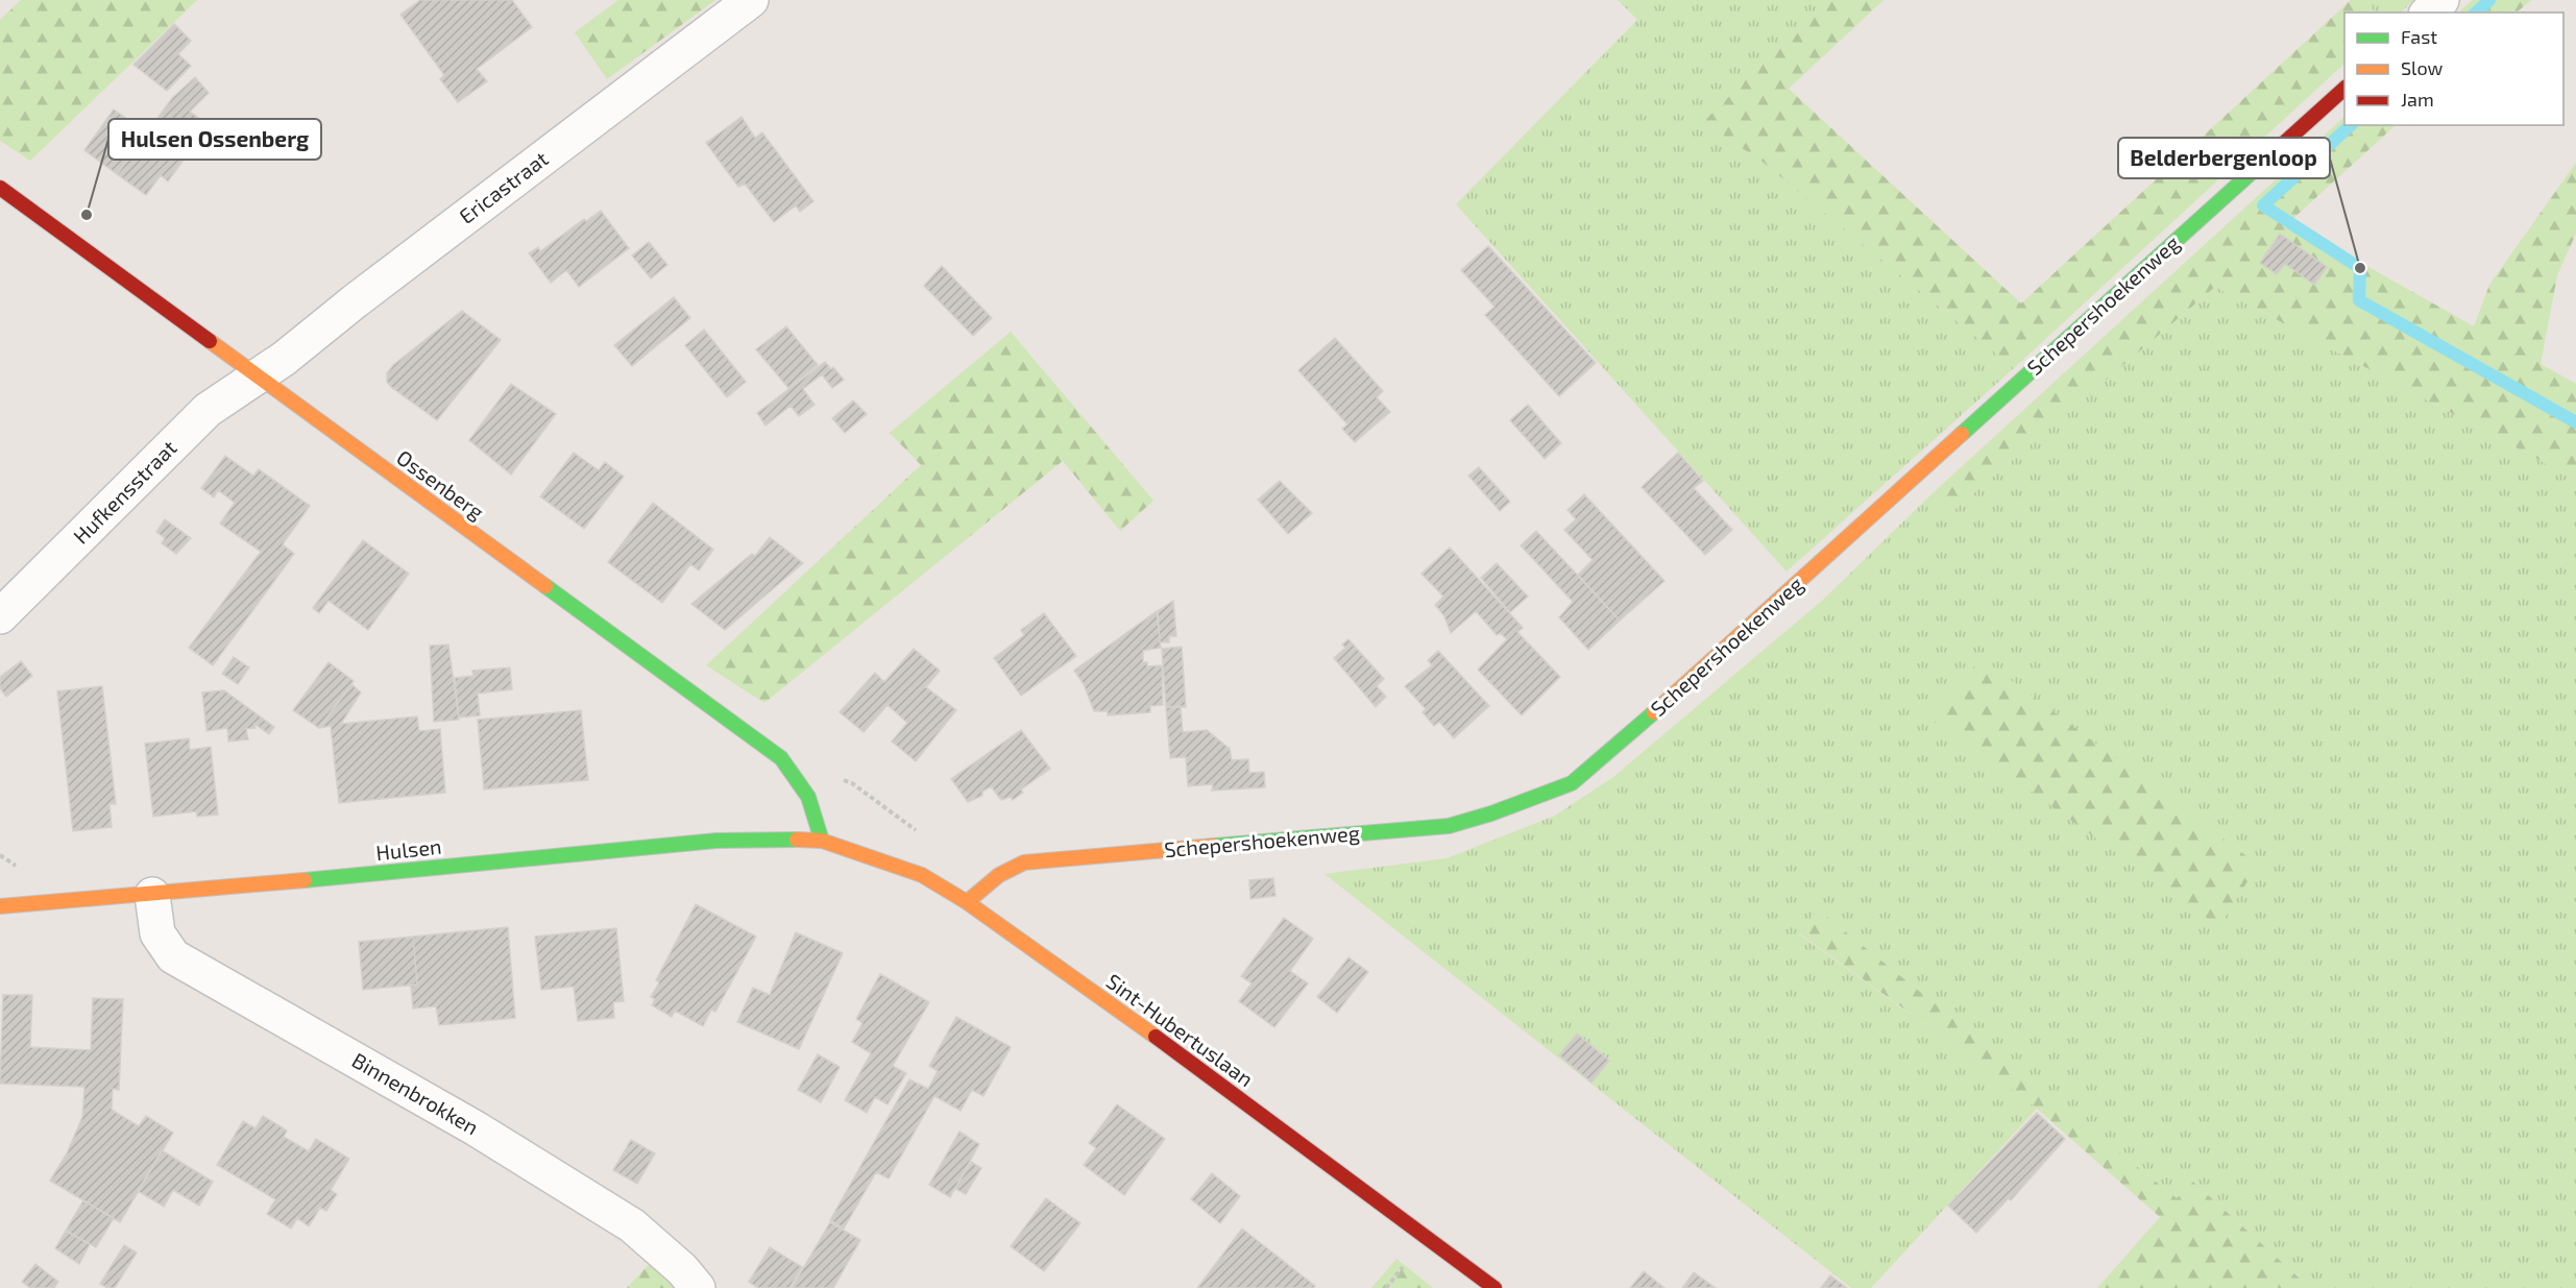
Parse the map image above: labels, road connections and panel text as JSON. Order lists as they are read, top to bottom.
{
  "streets": {
    "street": [
      "Ericastraat",
      "Schepershoekenweg",
      "Ossenberg",
      "Hufkensstraat",
      "Hulsen",
      "Sint-Hubertuslaan",
      "Binnenbrokken"
    ]
  },
  "crossings": [
    ["Ericastraat", "Ossenberg"],
    ["Ericastraat", "Hufkensstraat"],
    ["Schepershoekenweg", "Sint-Hubertuslaan"],
    ["Ossenberg", "Hufkensstraat"],
    ["Ossenberg", "Hulsen"],
    ["Ossenberg", "Sint-Hubertuslaan"],
    ["Hulsen", "Sint-Hubertuslaan"],
    ["Hulsen", "Binnenbrokken"]
  ],
  "places": ["Hulsen Ossenberg", "Belderbergenloop"],
  "legend": ["Fast", "Slow", "Jam"]
}
